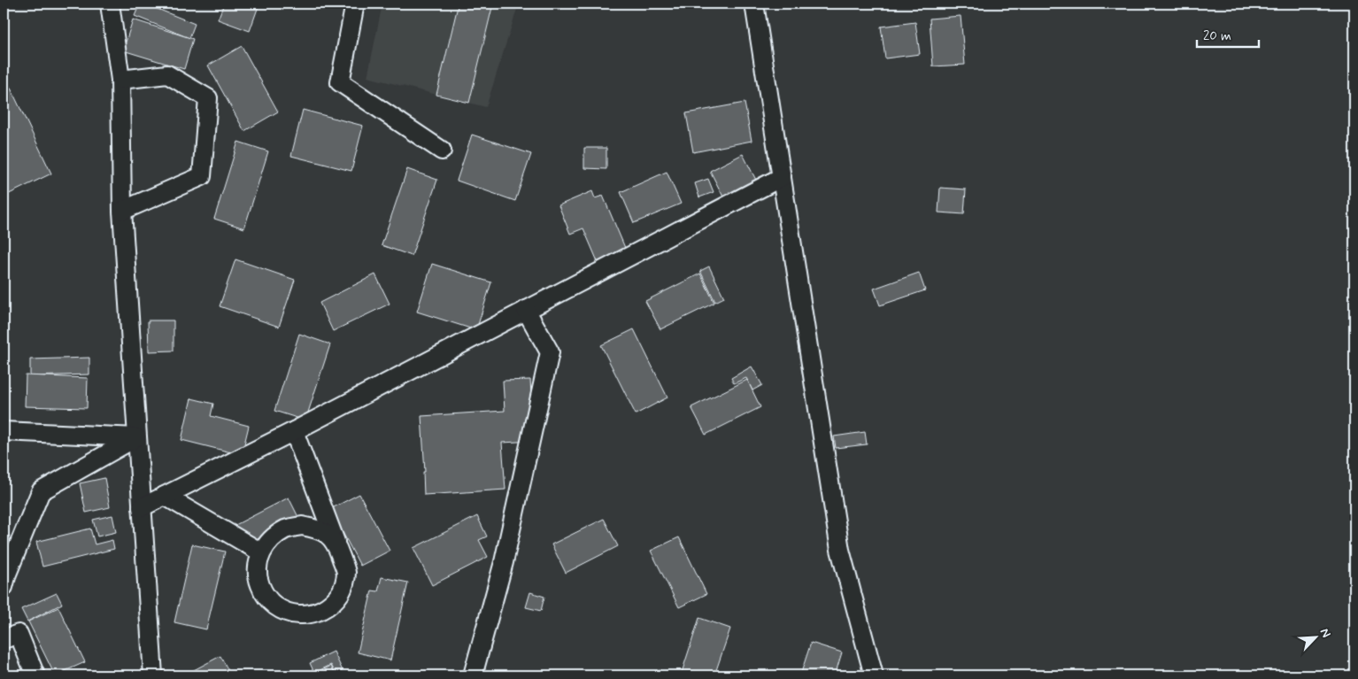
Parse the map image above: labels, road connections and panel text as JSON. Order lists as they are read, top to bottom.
{
  "scale_bar": "20 m",
  "north": "top right"
}
